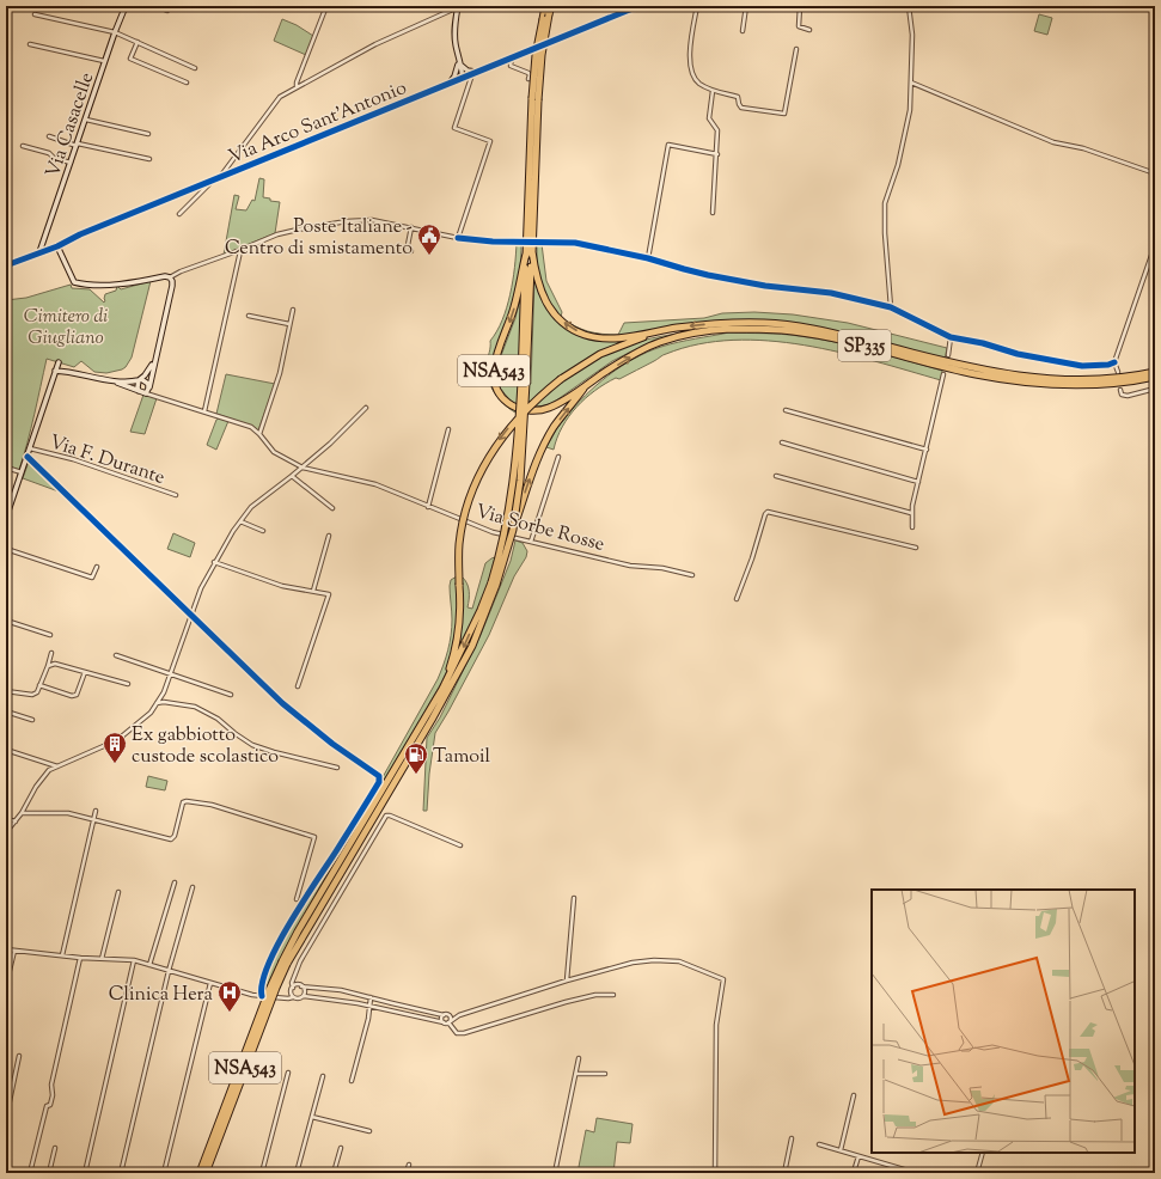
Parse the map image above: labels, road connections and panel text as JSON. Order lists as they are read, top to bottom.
{
  "streets": {
    "highway": ["SP335", "NSA543"],
    "street": [
      "Via Arco Sant'Antonio",
      "Via Casacelle",
      "Via F. Durante",
      "Via Sorbe Rosse"
    ]
  },
  "crossings": [
    ["Via Arco Sant'Antonio", "Via Casacelle"],
    ["SP335", "NSA543"]
  ],
  "parks": ["Cimitero di Giugliano"],
  "places": {
    "public building": ["Poste Italiane - Centro di smistamento"],
    "building": ["Ex gabbiotto custode scolastico"],
    "fuel station": ["Tamoil"],
    "hospital": ["Clinica Hera"]
  }
}
